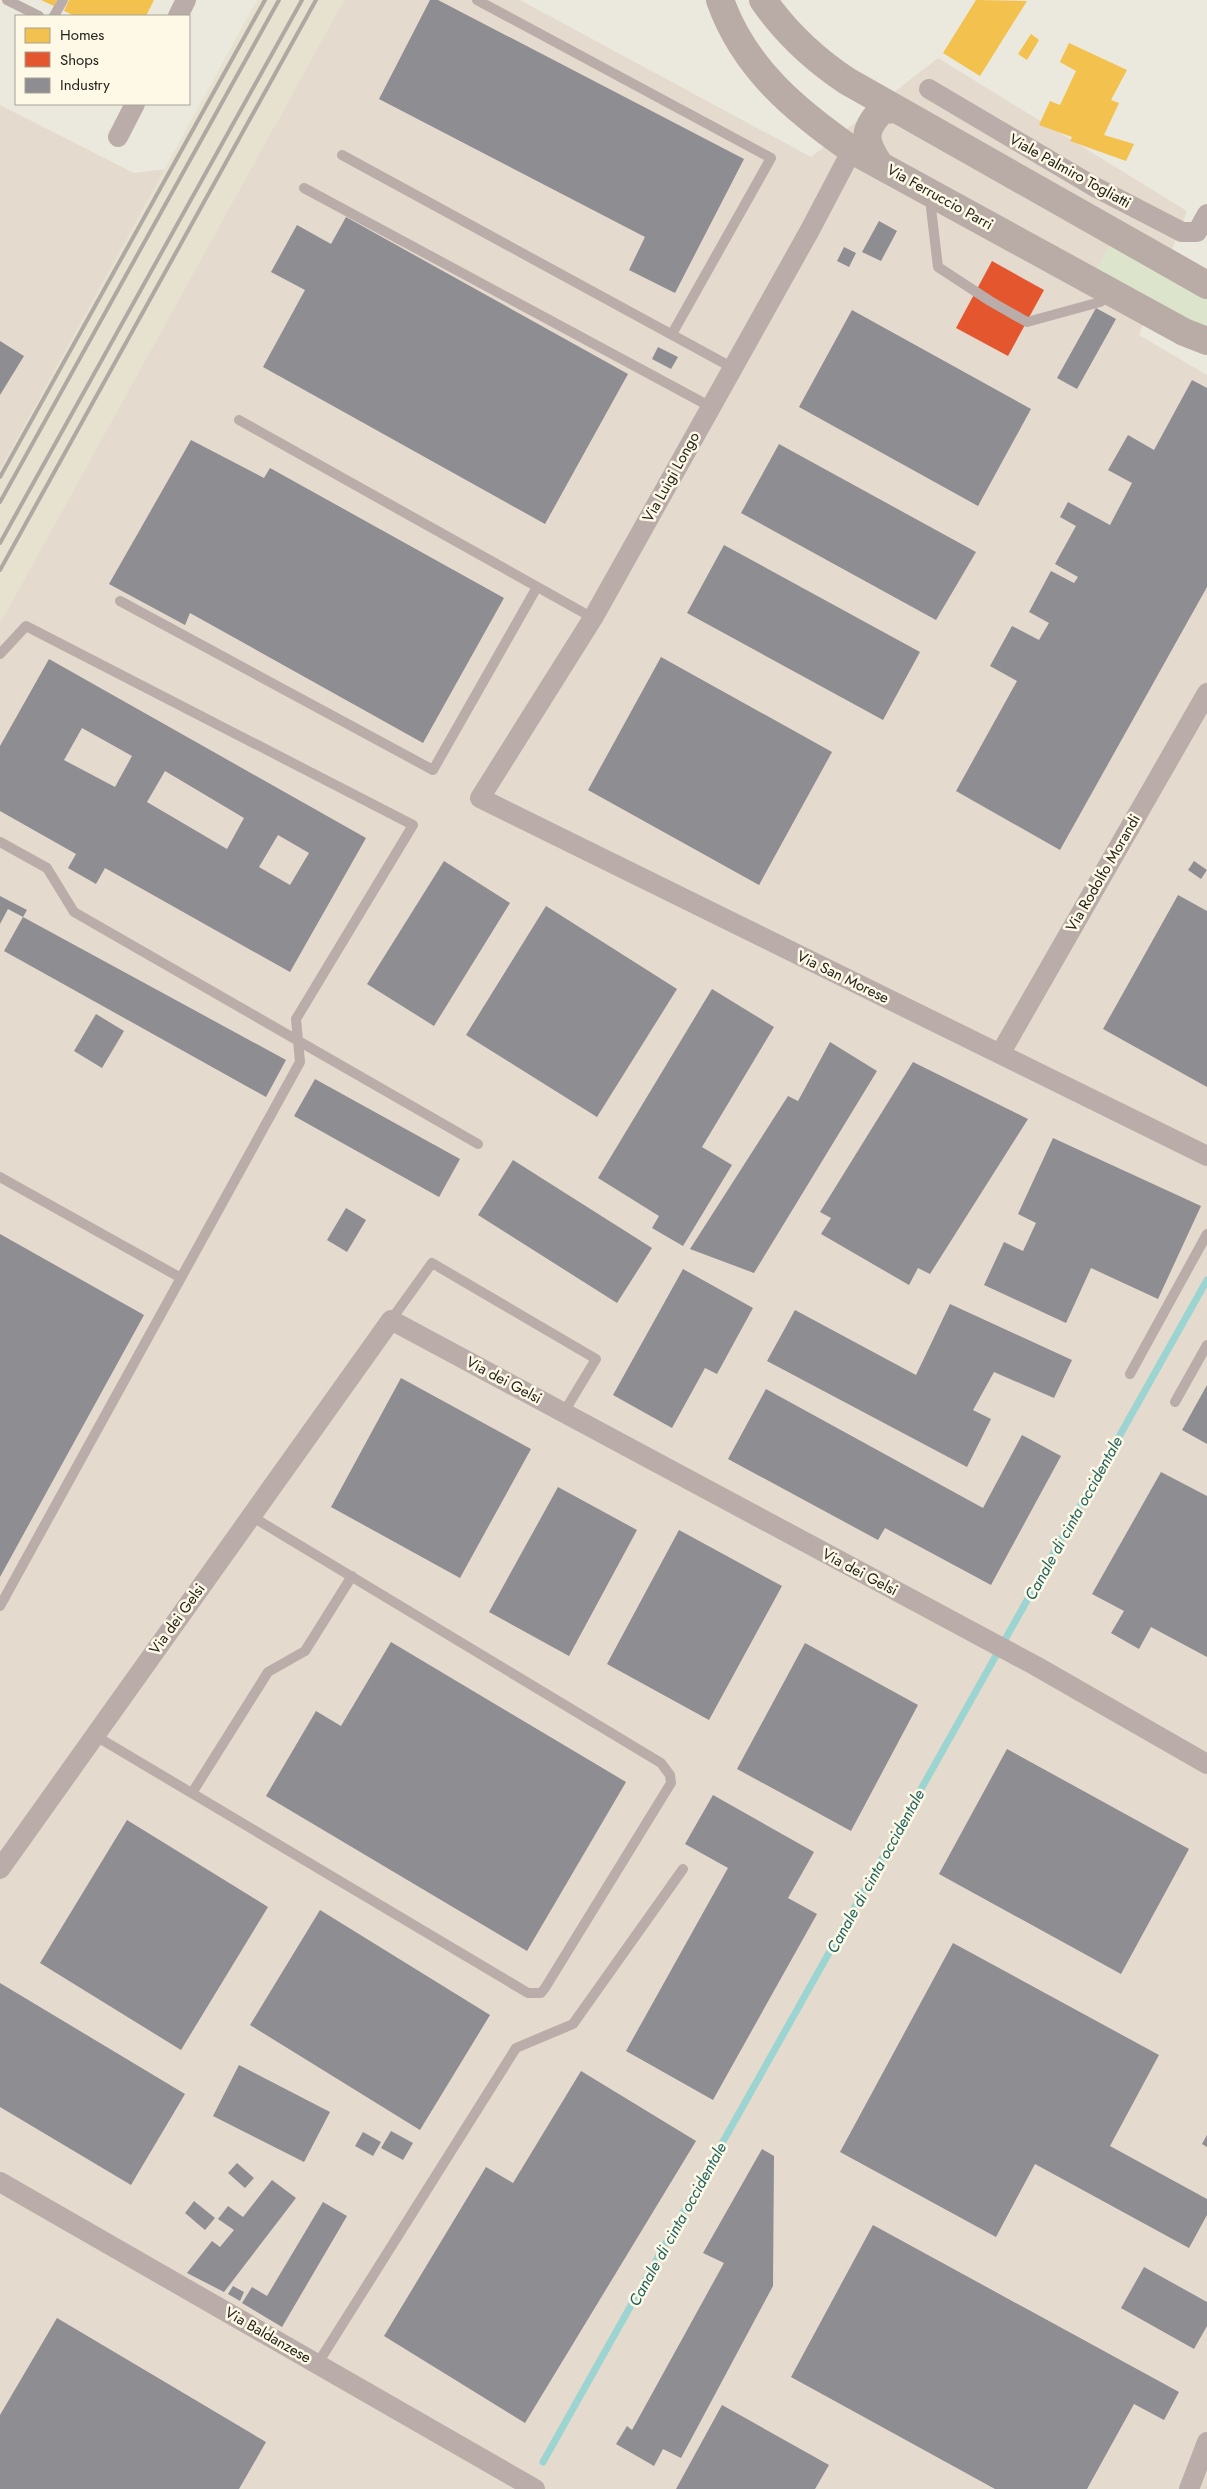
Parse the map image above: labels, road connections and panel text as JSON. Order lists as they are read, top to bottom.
{
  "streets": {
    "main road": ["Via Ferruccio Parri"],
    "street": [
      "Viale Palmiro Togliatti",
      "Via Luigi Longo",
      "Via Rodolfo Morandi",
      "Via San Morese",
      "Via dei Gelsi",
      "Via Baldanzese"
    ]
  },
  "crossings": [
    ["Via Ferruccio Parri", "Via Luigi Longo"],
    ["Via Luigi Longo", "Via San Morese"],
    ["Via Rodolfo Morandi", "Via San Morese"]
  ],
  "water": ["Canale di cinta occidentale"],
  "legend": ["Homes", "Shops", "Industry"]
}
